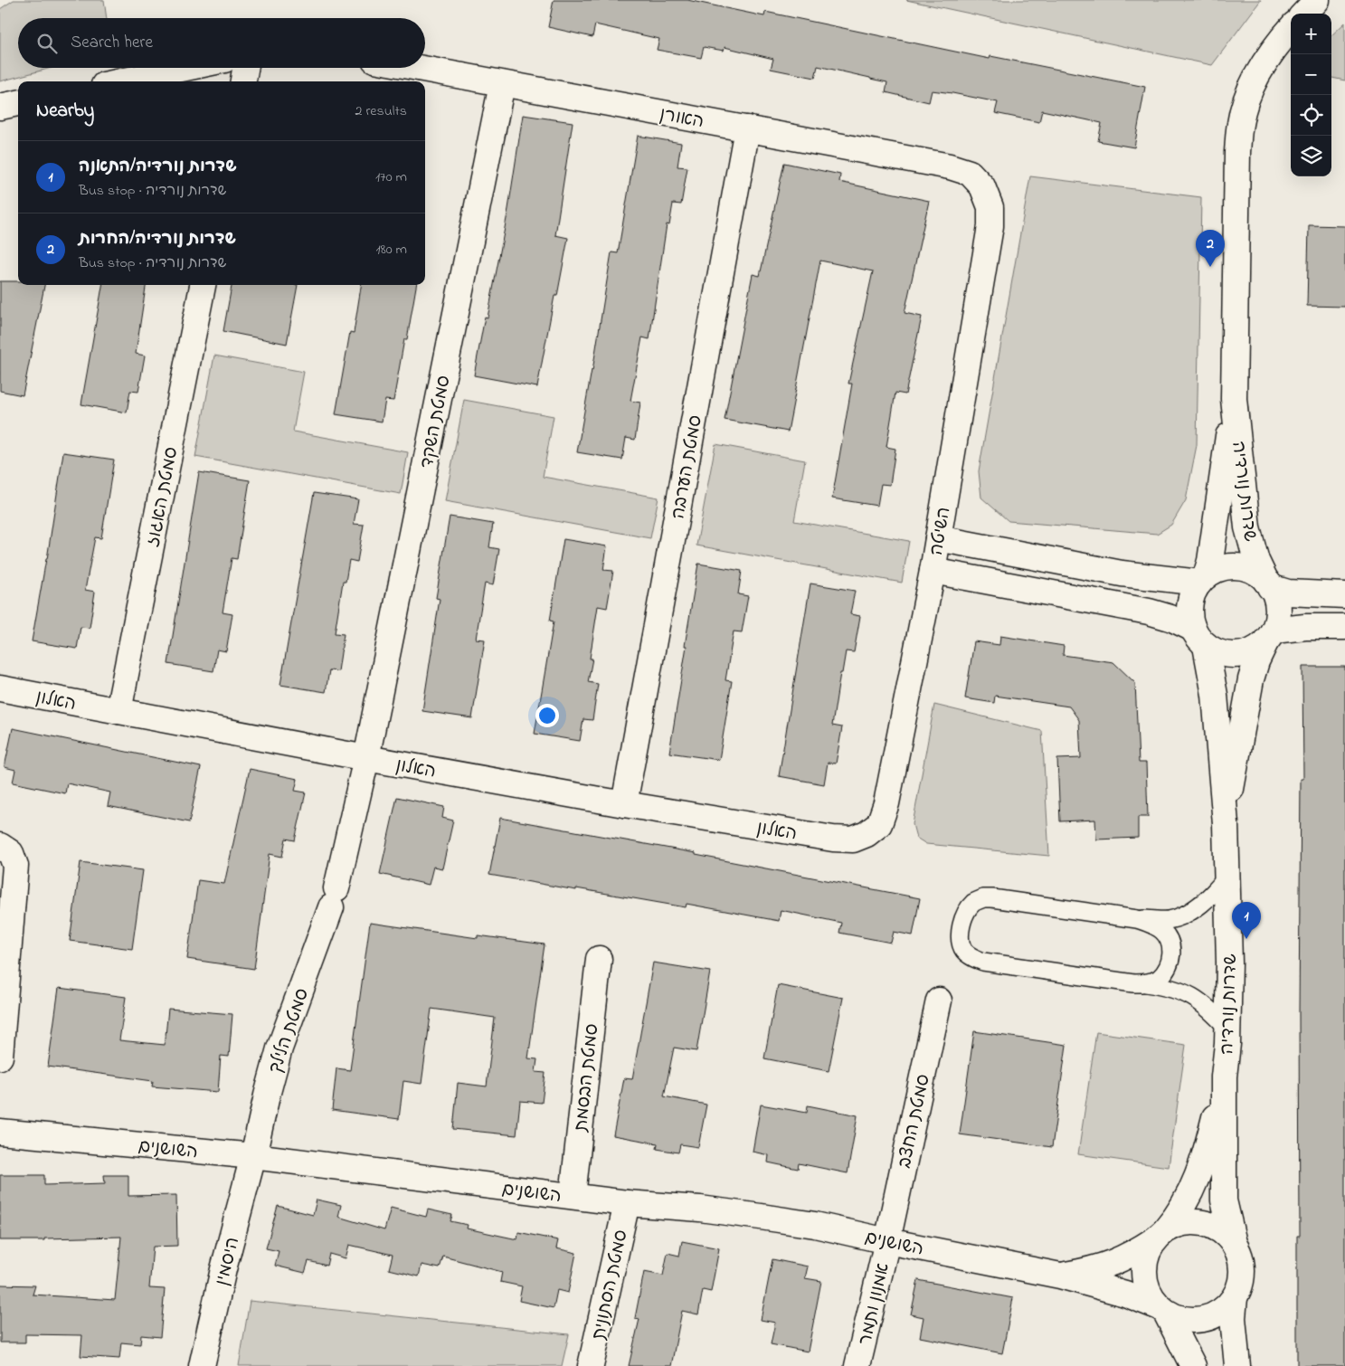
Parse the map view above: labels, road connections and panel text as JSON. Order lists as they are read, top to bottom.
{
  "streets": {
    "street": [
      "האורן",
      "סמטת השקד",
      "סמטת הערבה",
      "שדרות נורדיה",
      "סמטת האגוז",
      "השיטה",
      "האלון",
      "סמטת הלילך",
      "סמטת הבסמת",
      "סמטת החצב",
      "השושנים",
      "היסמין",
      "סמטת הסתונית",
      "אמנון ותמר"
    ]
  },
  "crossings": [
    ["האורן", "סמטת השקד"],
    ["האורן", "סמטת הערבה"],
    ["האורן", "השיטה"],
    ["סמטת השקד", "האלון"],
    ["סמטת השקד", "סמטת הלילך"],
    ["סמטת הערבה", "האלון"],
    ["שדרות נורדיה", "השושנים"],
    ["סמטת האגוז", "האלון"],
    ["השיטה", "האלון"],
    ["האלון", "סמטת הלילך"],
    ["סמטת הלילך", "השושנים"],
    ["סמטת הלילך", "היסמין"],
    ["סמטת הבסמת", "השושנים"],
    ["סמטת החצב", "השושנים"],
    ["סמטת החצב", "אמנון ותמר"],
    ["השושנים", "היסמין"],
    ["השושנים", "סמטת הסתונית"],
    ["השושנים", "אמנון ותמר"]
  ],
  "page": {
    "map_buttons": ["+", "−"],
    "search": "Search here",
    "heading": ["Nearby", "2 results"],
    "list": [
      {
        "mark": "1",
        "name": "שדרות נורדיה/התאנה",
        "note": "Bus stop · שדרות נורדיה",
        "value": "170 m"
      },
      {
        "mark": "2",
        "name": "שדרות נורדיה/החרות",
        "note": "Bus stop · שדרות נורדיה",
        "value": "180 m"
      }
    ],
    "pins": ["2", "1"]
  }
}
